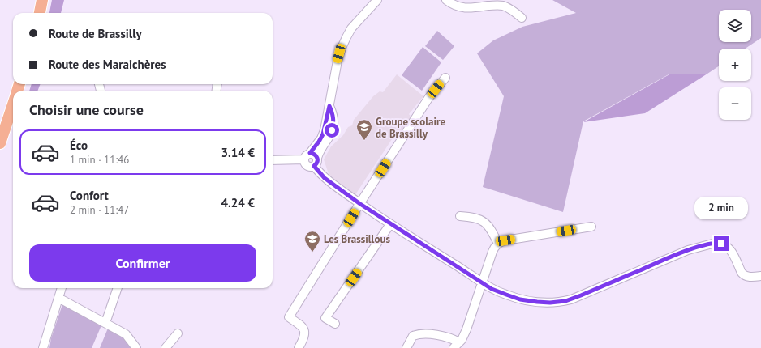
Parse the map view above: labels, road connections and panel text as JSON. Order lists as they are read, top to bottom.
{
  "places": {
    "school or university": ["Groupe scolaire de Brassilly", "Les Brassillous"]
  },
  "page": {
    "map_buttons": ["+", "−"],
    "banner": ["Route de Brassilly", "Route des Maraichères"],
    "heading": "Choisir une course",
    "list": [
      {
        "name": "Éco",
        "note": "1 min · 11:46",
        "value": "3.14 €"
      },
      {
        "name": "Confort",
        "note": "2 min · 11:47",
        "value": "4.24 €"
      }
    ],
    "bubble": "2 min",
    "buttons": "Confirmer"
  }
}
